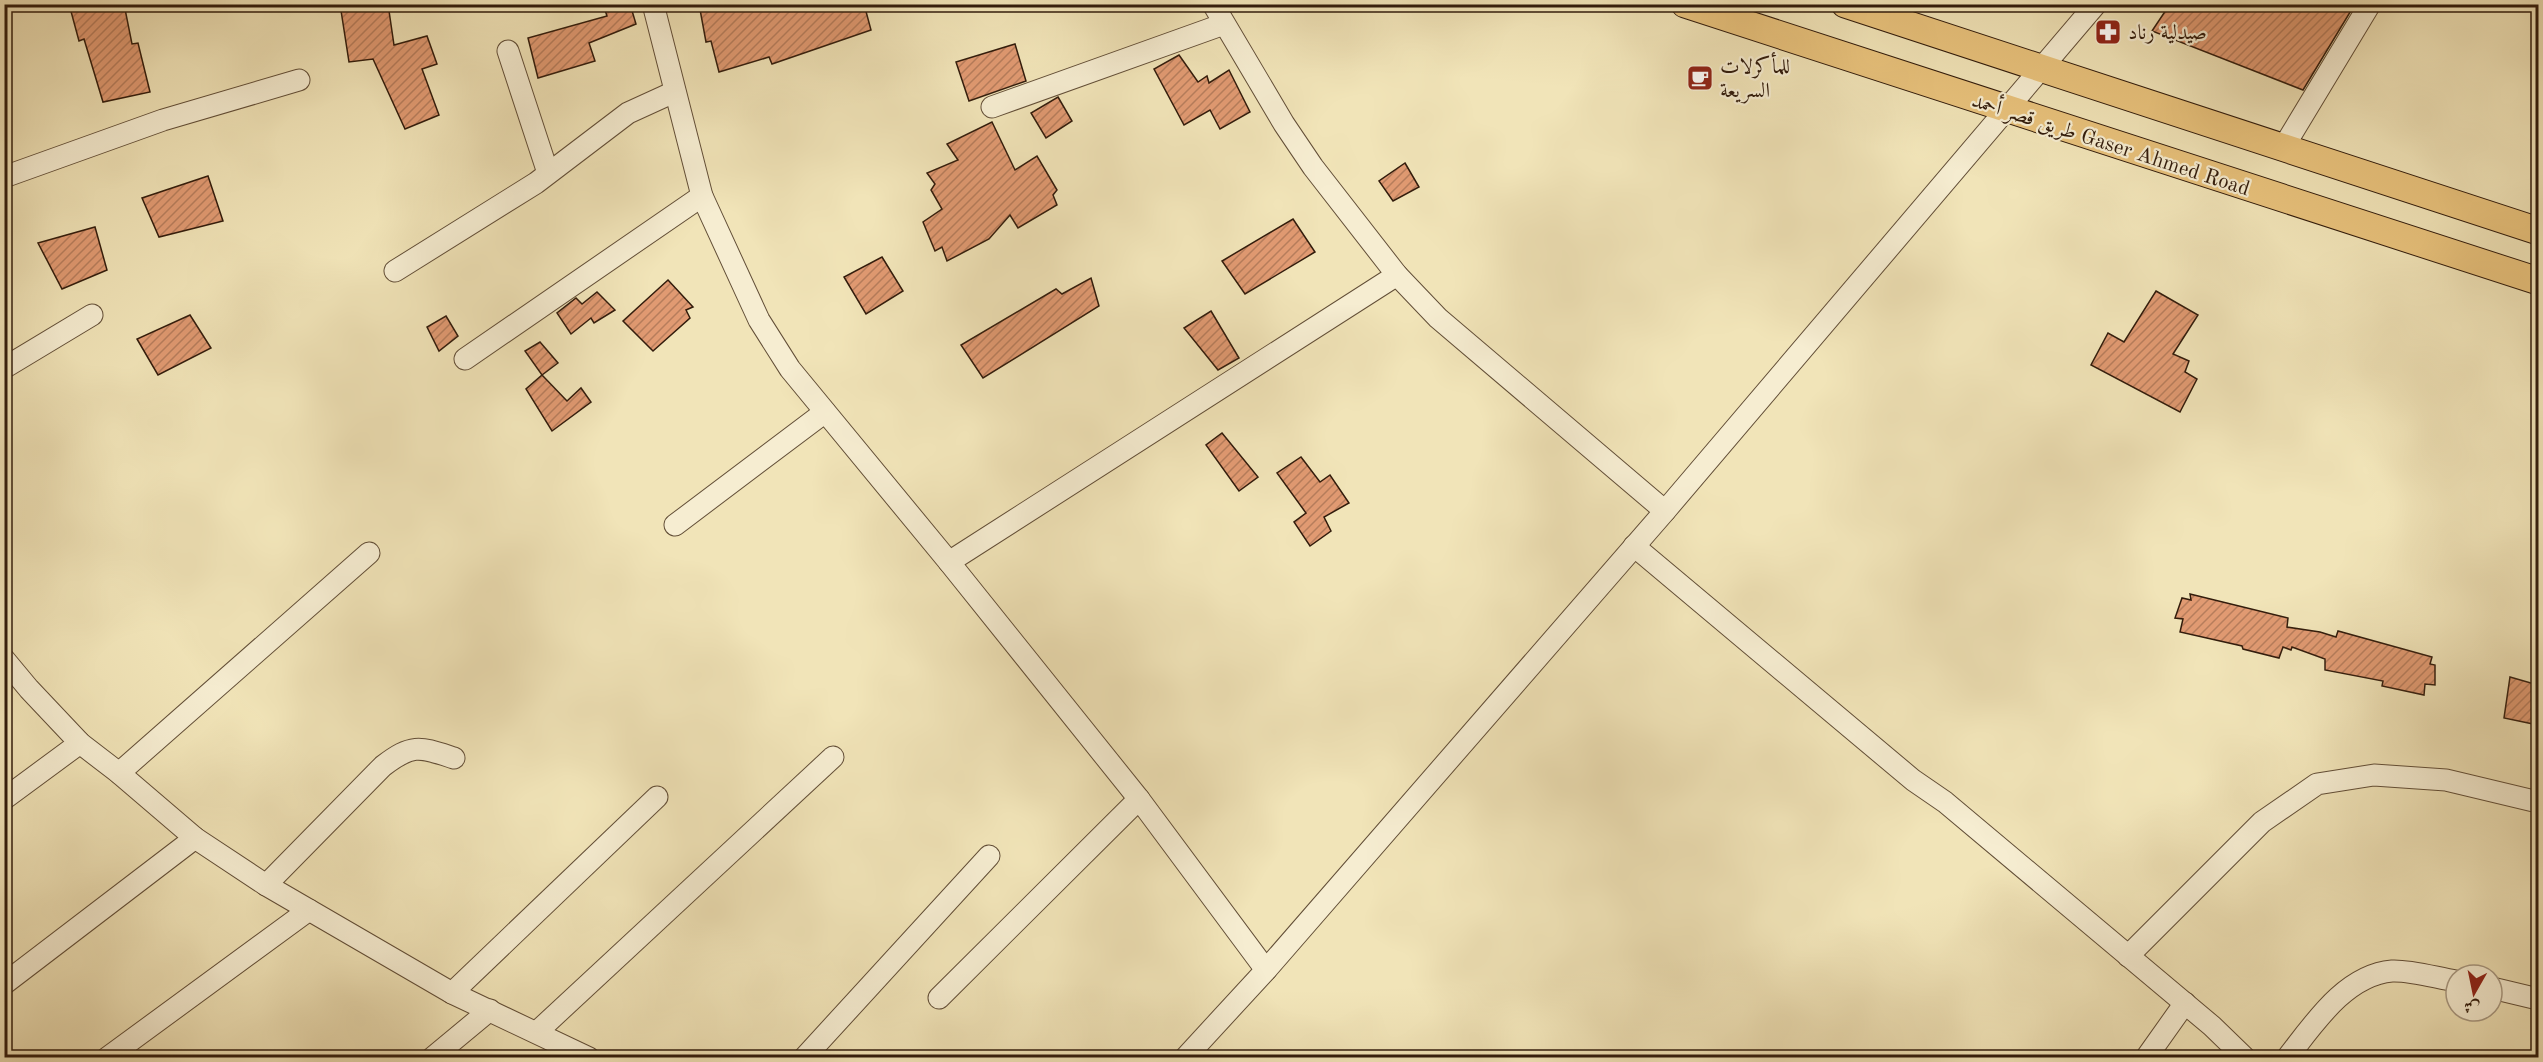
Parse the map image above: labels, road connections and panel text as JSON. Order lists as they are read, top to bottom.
{
  "streets": {
    "main road": ["طريق قصر أحمد Gaser Ahmed Road"]
  },
  "places": {
    "pharmacy": ["صيدلية رناد"],
    "cafe": ["للمأكرلات السريعة"]
  },
  "north": "bottom"
}
